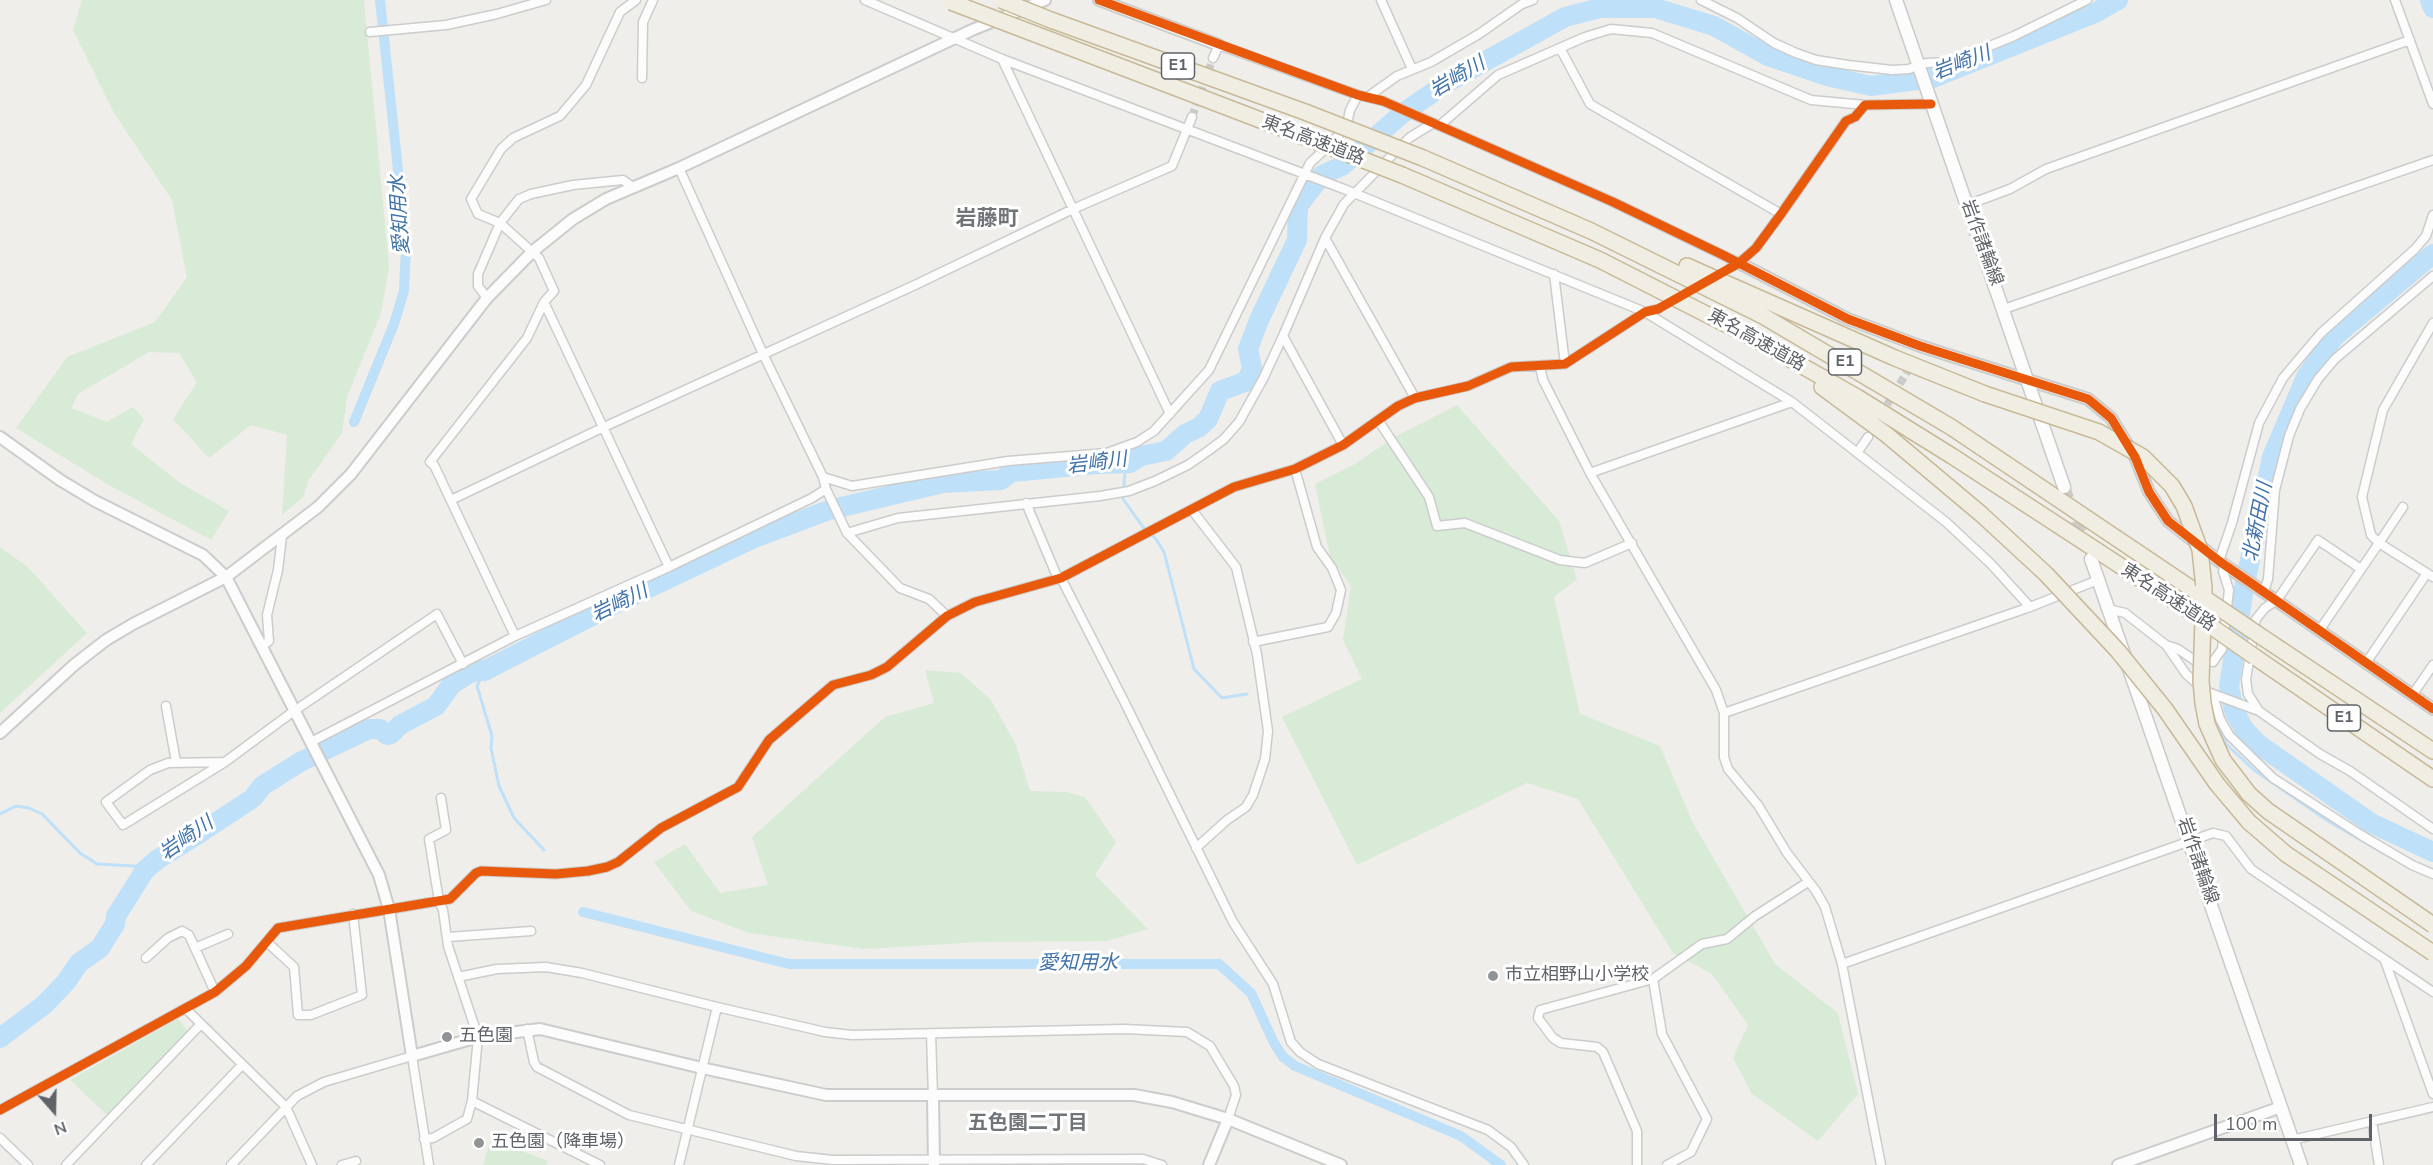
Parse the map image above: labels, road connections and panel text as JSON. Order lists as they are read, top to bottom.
{
  "streets": {
    "highway": ["E1", "東名高速道路"],
    "main road": ["岩作諸輪線"]
  },
  "districts": ["岩藤町", "五色園二丁目"],
  "water": ["岩崎川", "愛知用水", "北新田川"],
  "places": ["市立相野山小学校", "五色園", "五色園（降車場）"],
  "scale_bar": "100 m",
  "north": "bottom"
}
